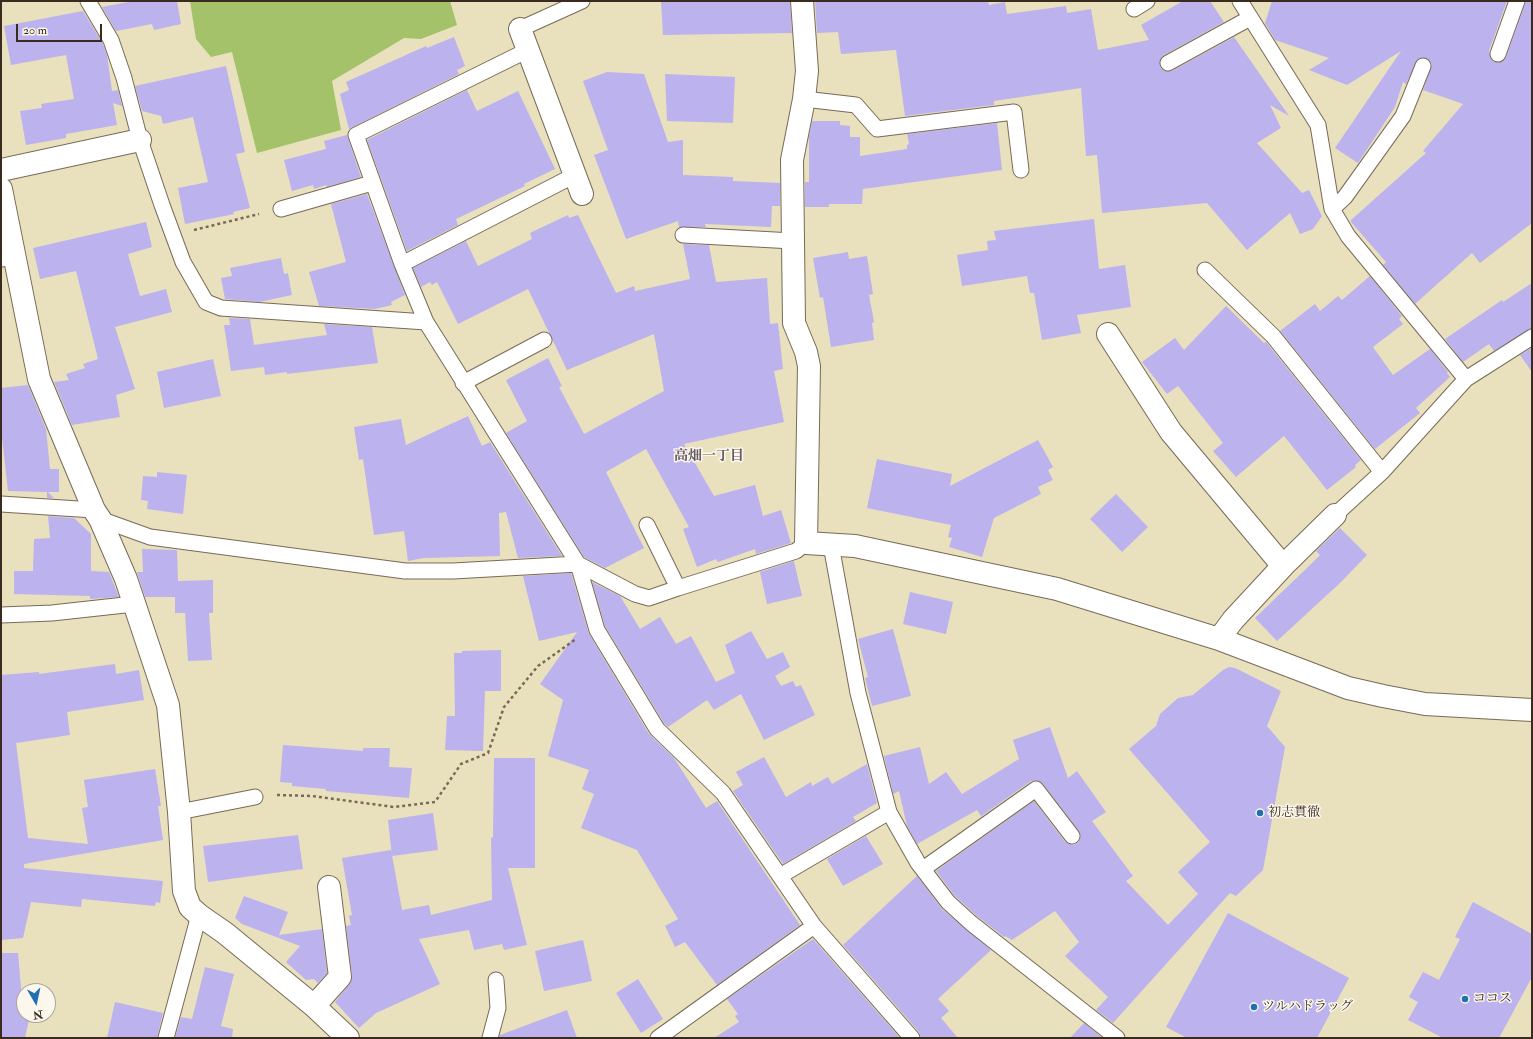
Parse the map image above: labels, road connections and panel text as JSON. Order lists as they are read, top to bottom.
{
  "districts": ["高畑一丁目"],
  "places": ["初志貫徹", "ココス", "ツルハドラッグ"],
  "scale_bar": "20 m",
  "north": "bottom"
}
